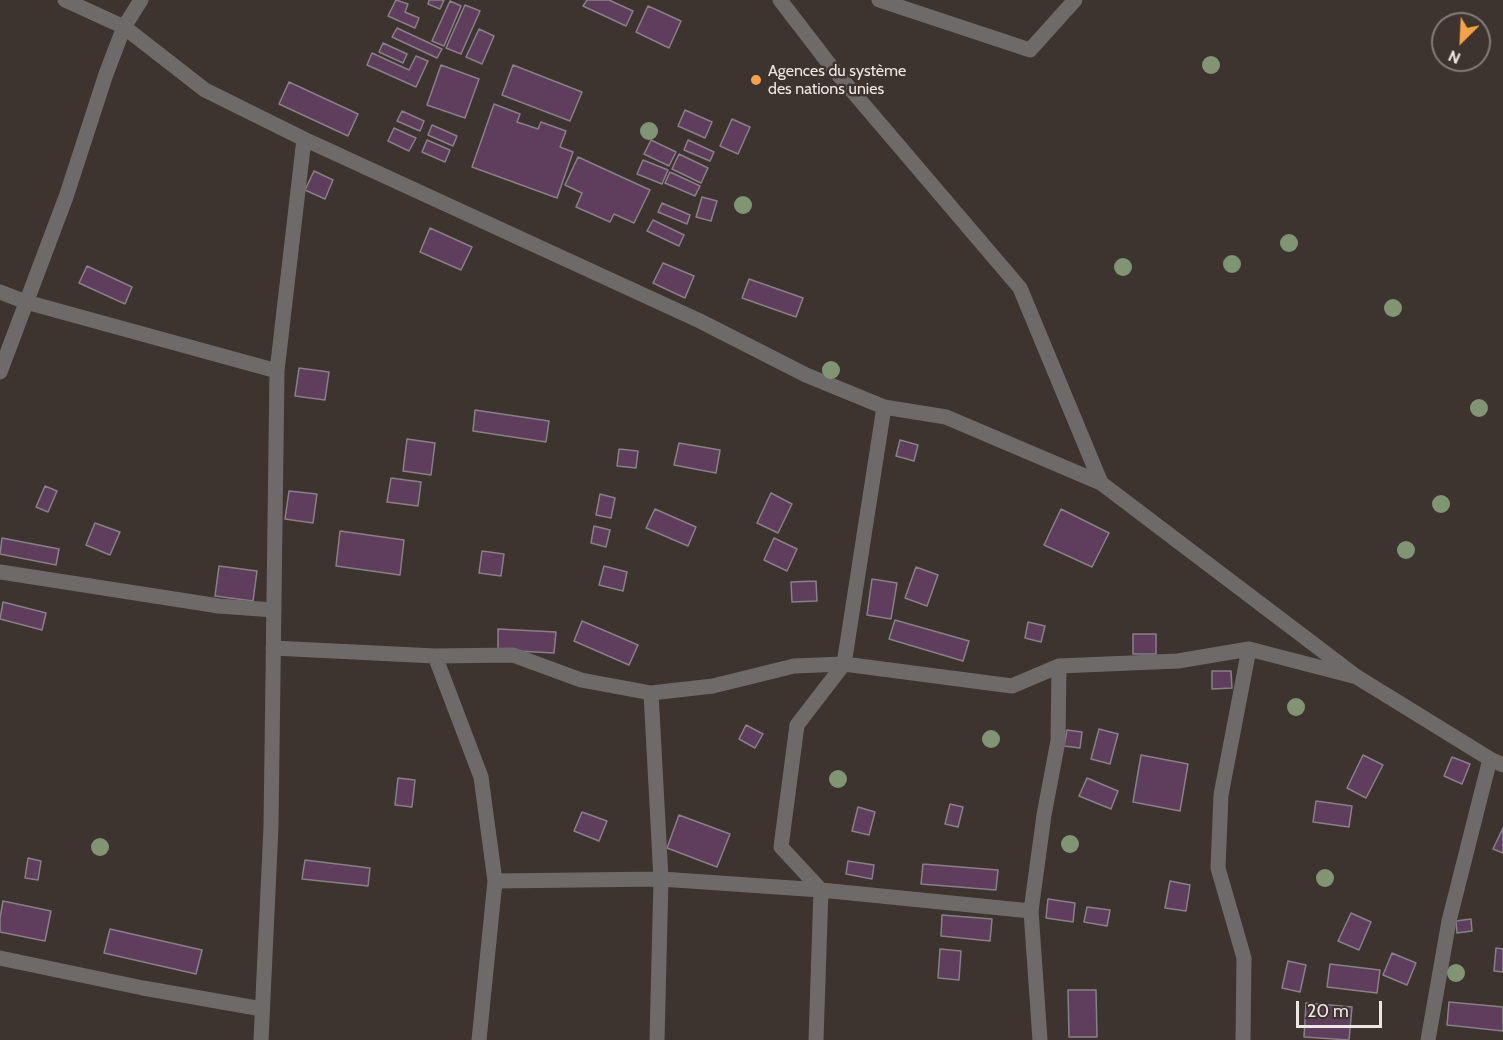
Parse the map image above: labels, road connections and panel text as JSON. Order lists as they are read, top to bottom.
{
  "places": ["Agences du système des nations unies"],
  "scale_bar": "20 m",
  "north": "bottom left"
}
